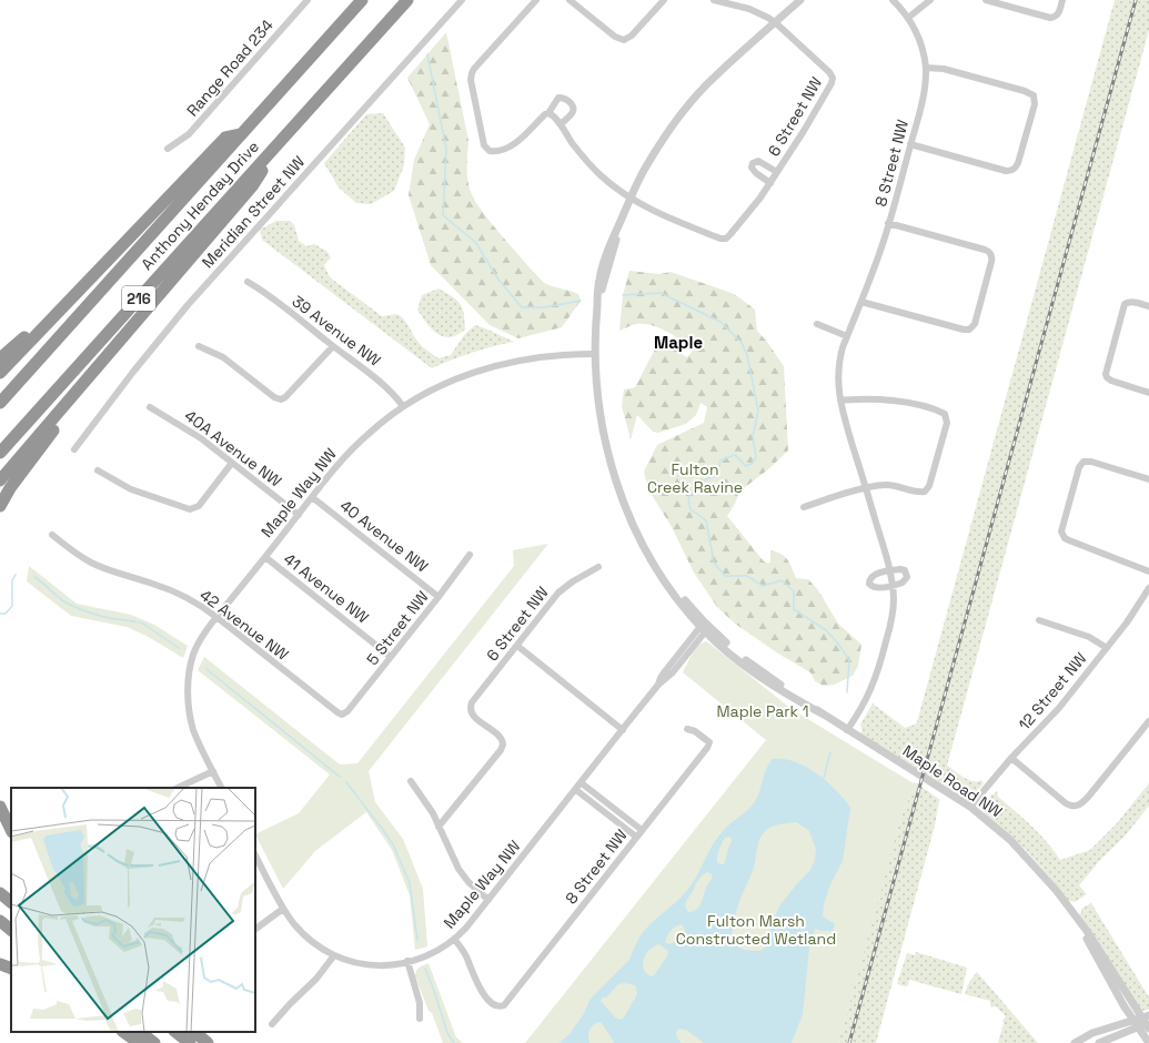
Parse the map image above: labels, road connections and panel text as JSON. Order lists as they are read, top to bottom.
{
  "streets": {
    "highway": ["Anthony Henday Drive", "216"],
    "street": [
      "Range Road 234",
      "6 Street NW",
      "8 Street NW",
      "Meridian Street NW",
      "39 Avenue NW",
      "40A Avenue NW",
      "Maple Way NW",
      "40 Avenue NW",
      "41 Avenue NW",
      "42 Avenue NW",
      "5 Street NW",
      "12 Street NW",
      "Maple Road NW"
    ]
  },
  "crossings": [
    ["6 Street NW", "Maple Road NW"],
    ["8 Street NW", "Maple Way NW"],
    ["8 Street NW", "Maple Road NW"],
    ["39 Avenue NW", "Maple Way NW"],
    ["40A Avenue NW", "Maple Way NW"],
    ["Maple Way NW", "40 Avenue NW"],
    ["Maple Way NW", "41 Avenue NW"],
    ["Maple Way NW", "42 Avenue NW"],
    ["Maple Way NW", "Maple Road NW"],
    ["40 Avenue NW", "5 Street NW"],
    ["41 Avenue NW", "5 Street NW"],
    ["42 Avenue NW", "5 Street NW"],
    ["12 Street NW", "Maple Road NW"]
  ],
  "districts": ["Maple"],
  "parks": ["Fulton Creek Ravine", "Maple Park 1", "Fulton Marsh Constructed Wetland"]
}
